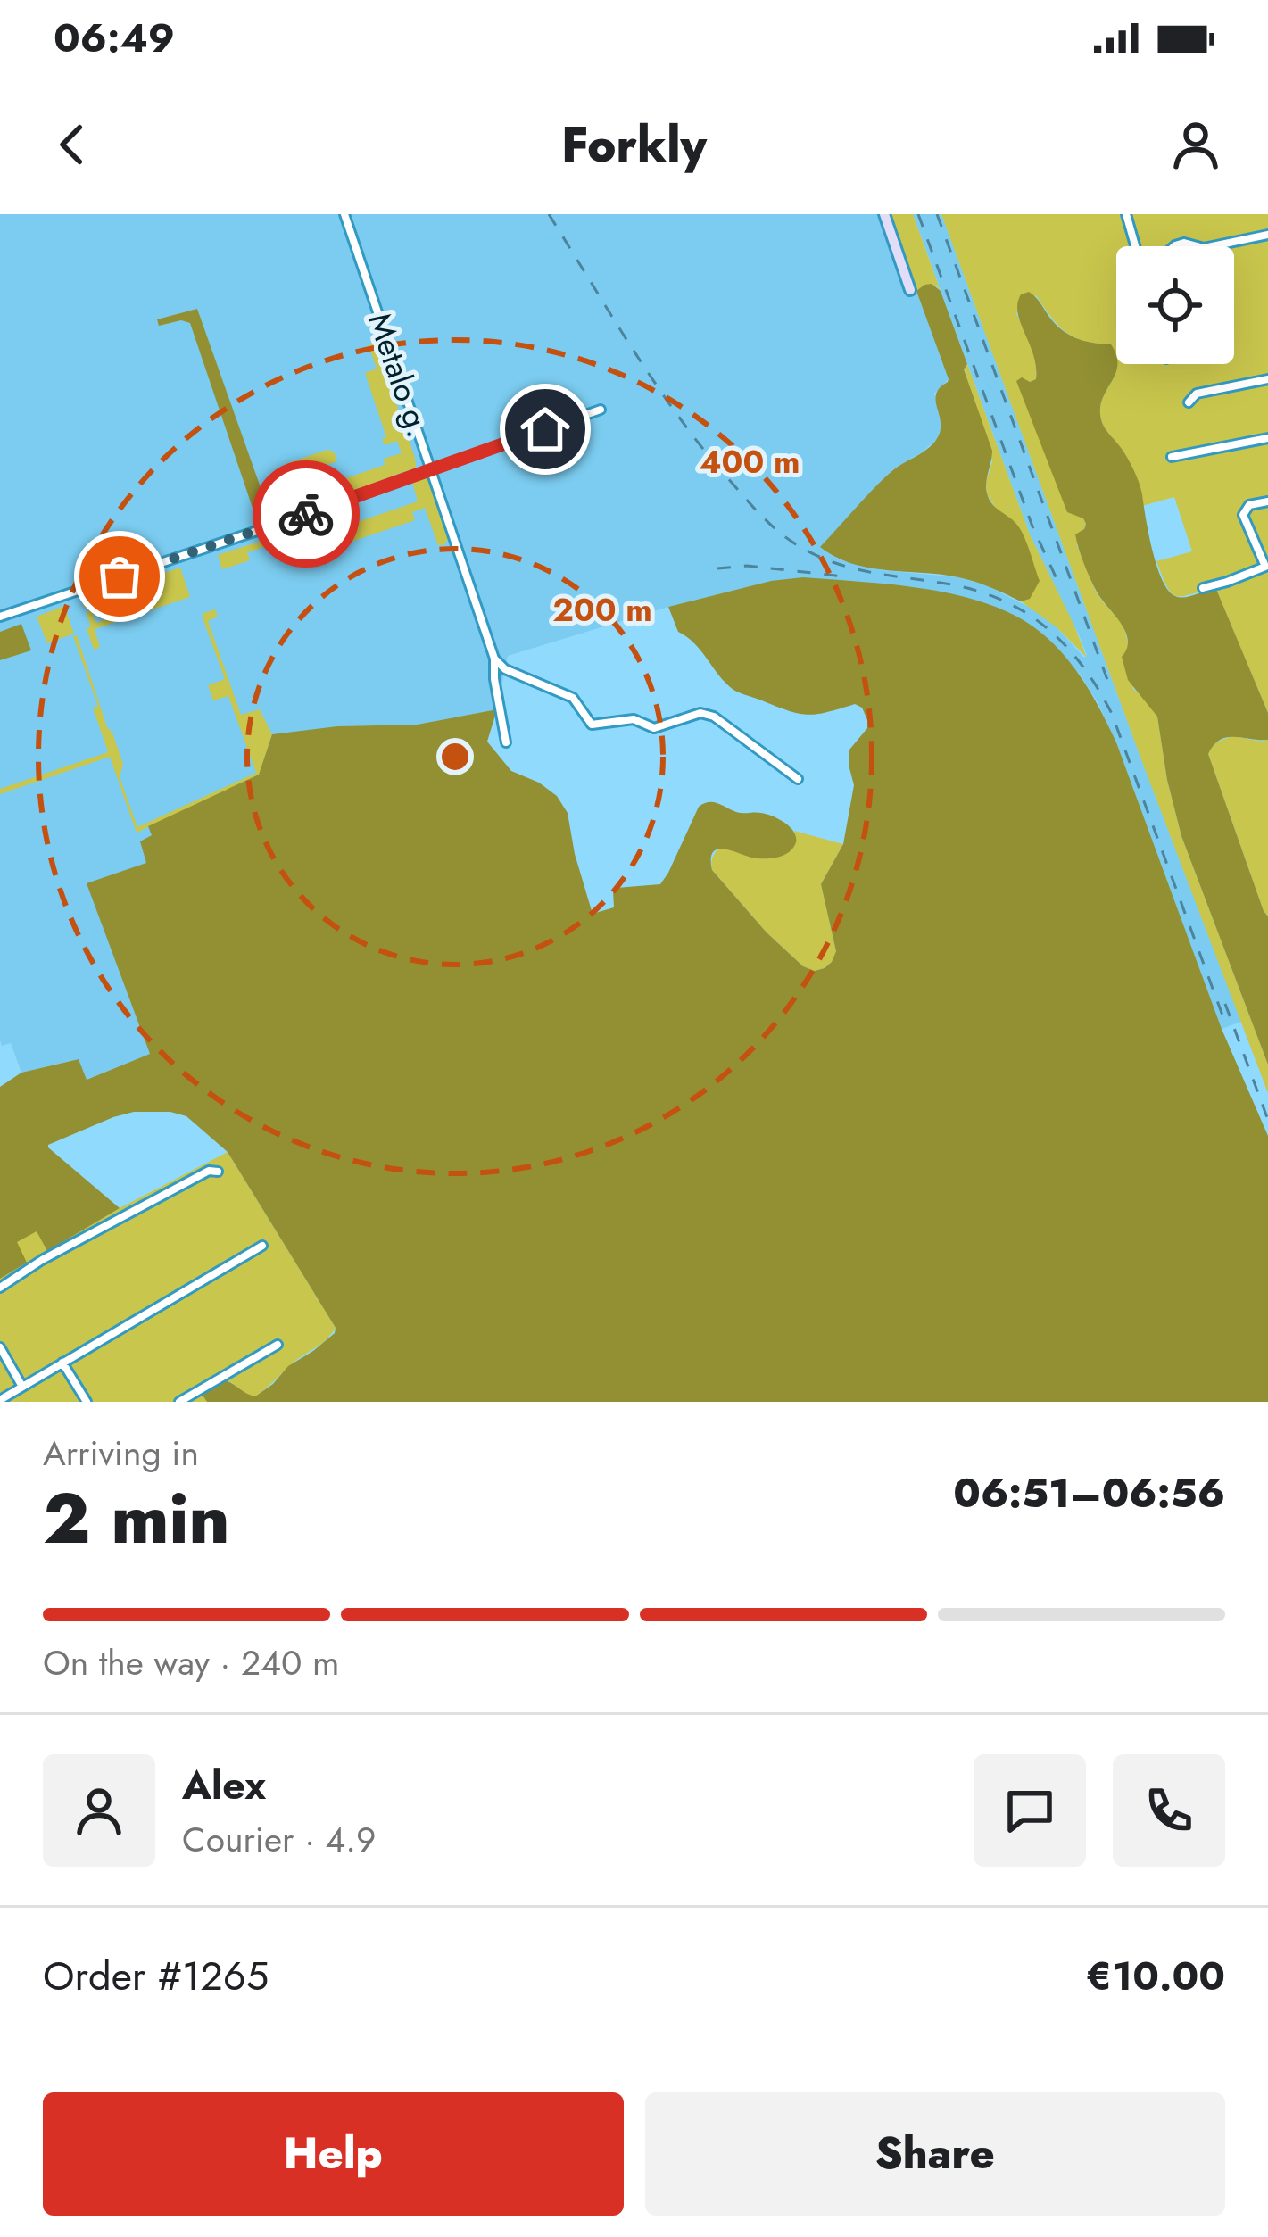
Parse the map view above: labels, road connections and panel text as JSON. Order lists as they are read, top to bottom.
{
  "streets": {
    "street": ["Metalo g."]
  },
  "page": {
    "status": "06:49",
    "header": "Forkly",
    "heading": ["2 min", "Arriving in", "06:51–06:56"],
    "panel": [
      "Alex",
      "Courier · 4.9",
      "Order #1265",
      "€10.00"
    ],
    "bar": "On the way · 240 m",
    "buttons": ["Help", "Share"]
  },
  "rings": ["400 m", "200 m"]
}
